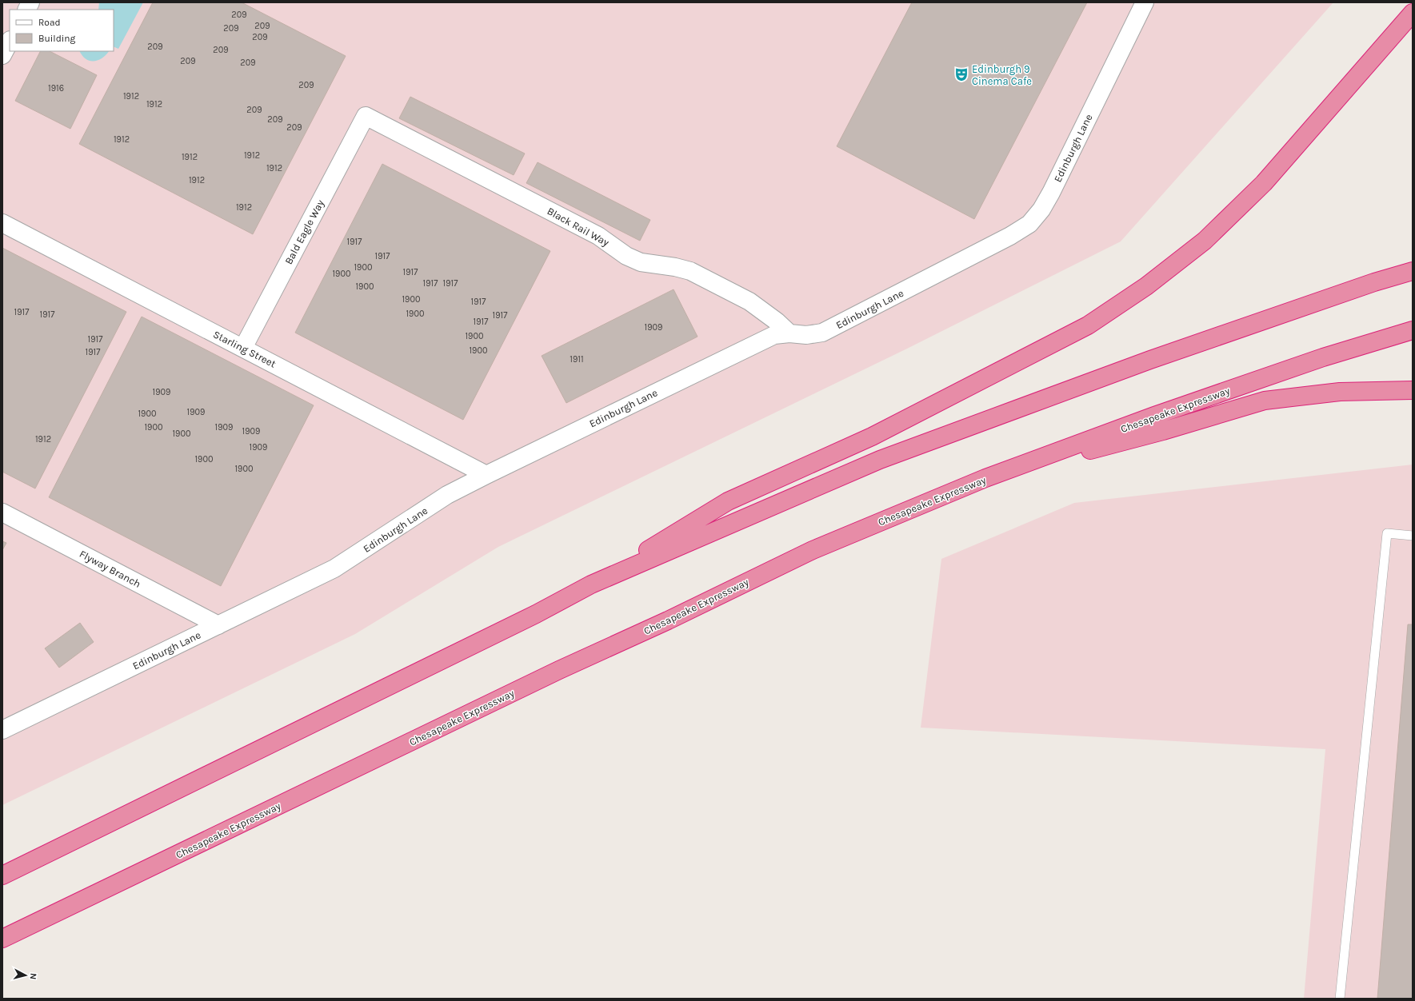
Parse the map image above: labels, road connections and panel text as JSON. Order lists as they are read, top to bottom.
{
  "streets": {
    "highway": ["Chesapeake Expressway"],
    "street": [
      "Edinburgh Lane",
      "Black Rail Way",
      "Bald Eagle Way",
      "Starling Street",
      "Flyway Branch"
    ]
  },
  "crossings": [
    ["Edinburgh Lane", "Black Rail Way"],
    ["Edinburgh Lane", "Starling Street"],
    ["Edinburgh Lane", "Flyway Branch"],
    ["Black Rail Way", "Bald Eagle Way"],
    ["Bald Eagle Way", "Starling Street"]
  ],
  "places": {
    "theatre": ["Edinburgh 9 Cinema Cafe"]
  },
  "house_numbers": [
    "209",
    "209",
    "209",
    "209",
    "209",
    "209",
    "209",
    "209",
    "209",
    "1916",
    "1912",
    "1912",
    "209",
    "209",
    "209",
    "1912",
    "1912",
    "1912",
    "1912",
    "1912",
    "1912",
    "1917",
    "1917",
    "1900",
    "1917",
    "1900",
    "1917",
    "1917",
    "1900",
    "1900",
    "1917",
    "1917",
    "1900",
    "1917",
    "1917",
    "1917",
    "1909",
    "1900",
    "1917",
    "1900",
    "1917",
    "1911",
    "1909",
    "1909",
    "1900",
    "1900",
    "1909",
    "1909",
    "1900",
    "1912",
    "1909",
    "1900",
    "1900"
  ],
  "legend": ["Road", "Building"],
  "north": "right"
}
